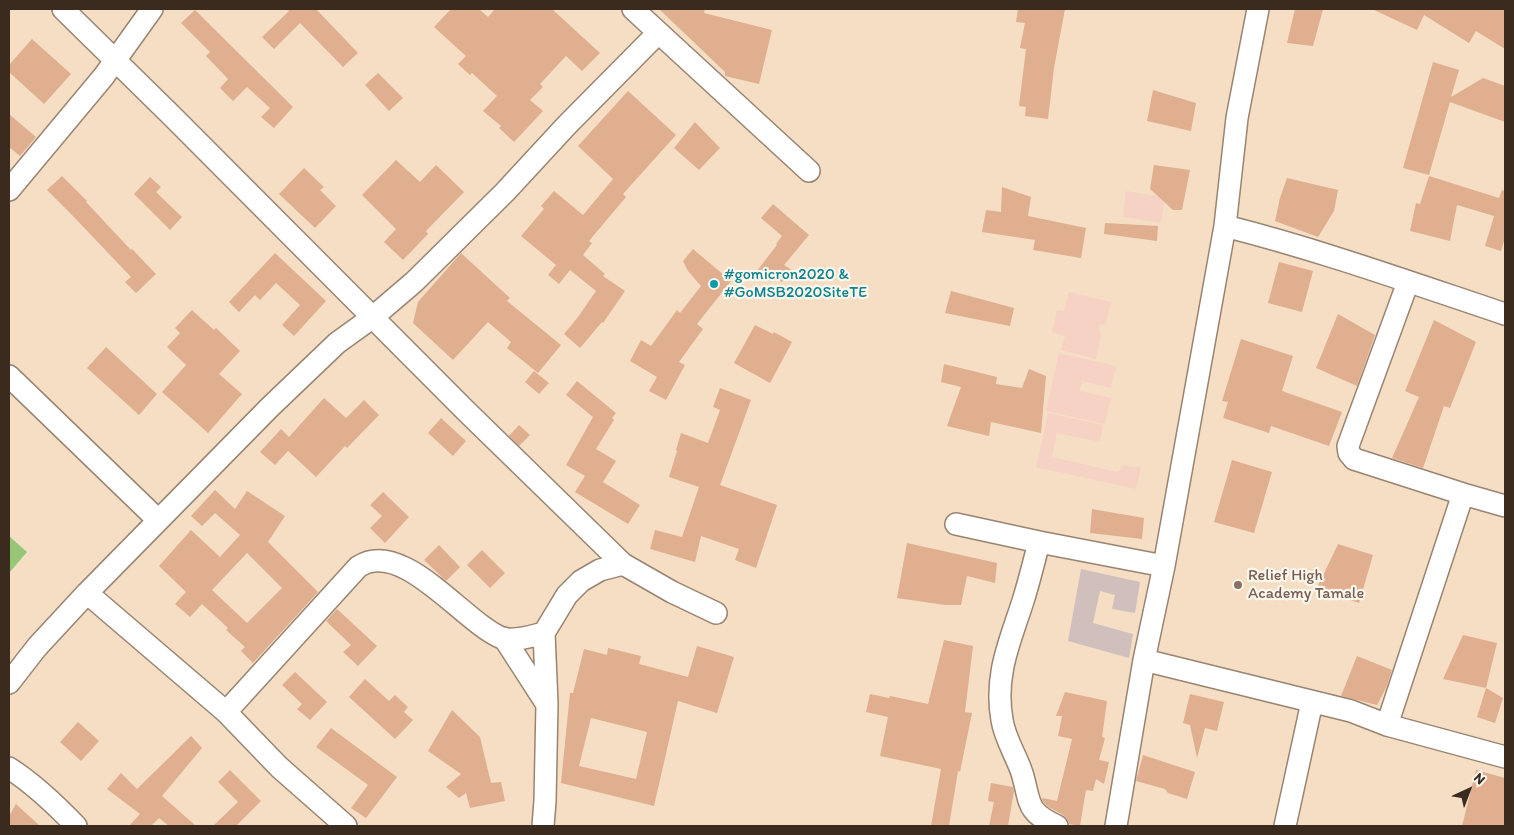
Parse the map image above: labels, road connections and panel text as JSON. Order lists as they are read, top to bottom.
{
  "places": ["#gomicron2020 & #GoMSB2020SiteTE", "Relief High Academy Tamale"],
  "north": "top right"
}
